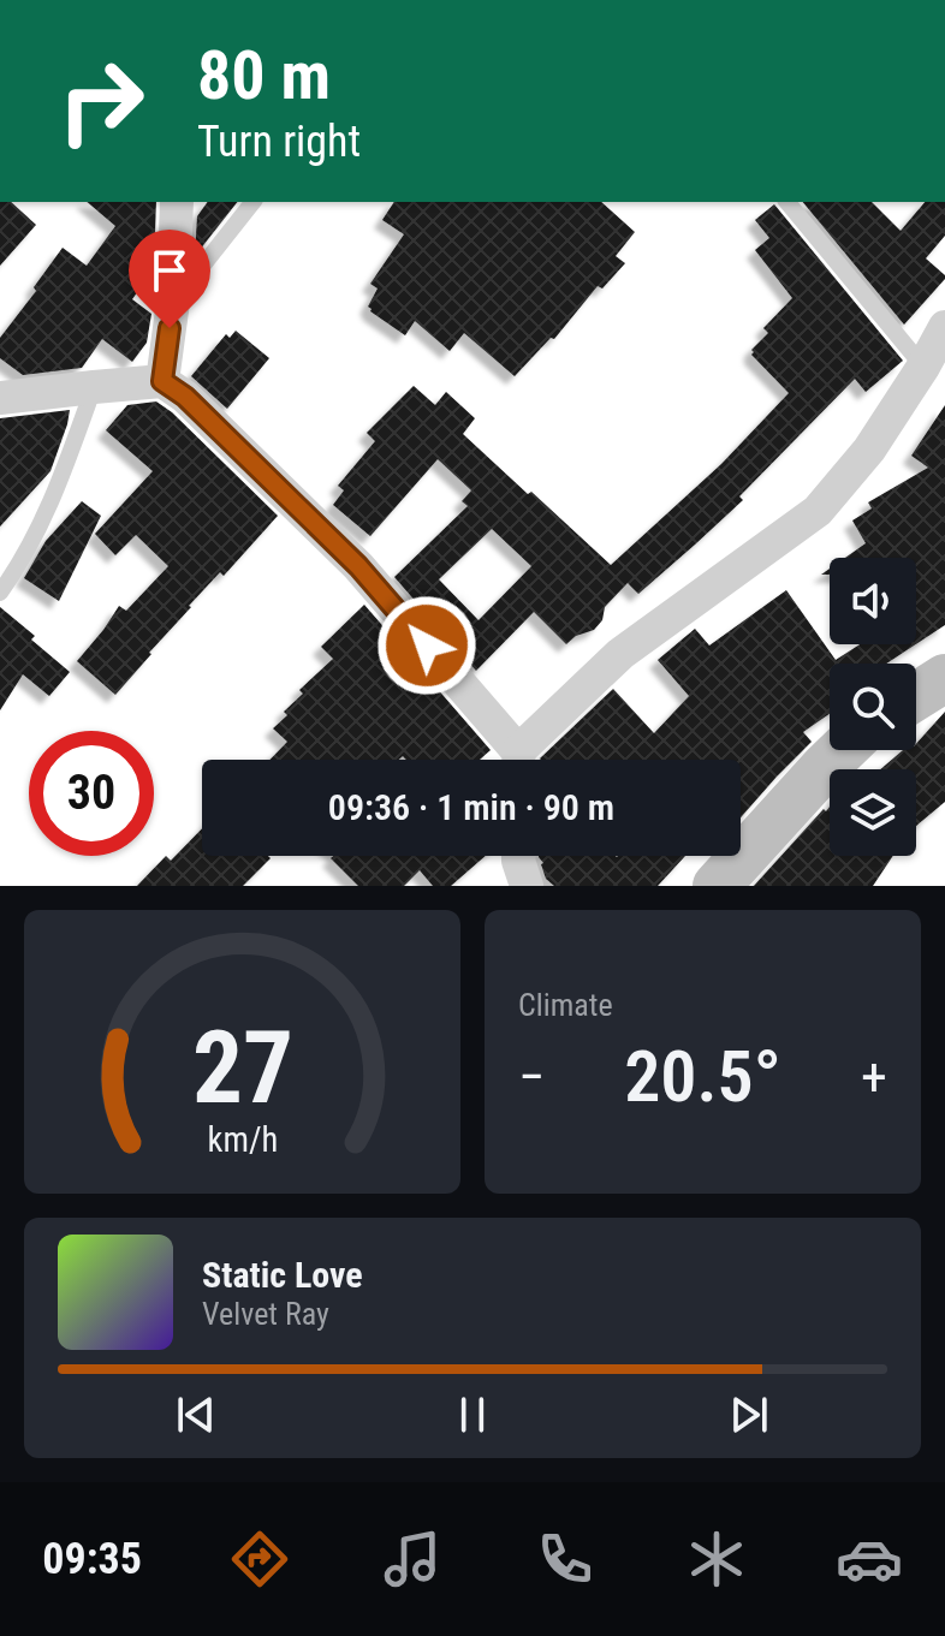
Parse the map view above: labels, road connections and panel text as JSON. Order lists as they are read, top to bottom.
{
  "page": {
    "turn": ["80 m", "Turn right"],
    "limit": "30",
    "trip": "09:36 · 1 min · 90 m",
    "tile": "Climate",
    "heat": ["−", "20.5°", "+"],
    "song": ["Static Love", "Velvet Ray"],
    "tabs": "09:35",
    "gauge": ["27", "km/h"]
  }
}
